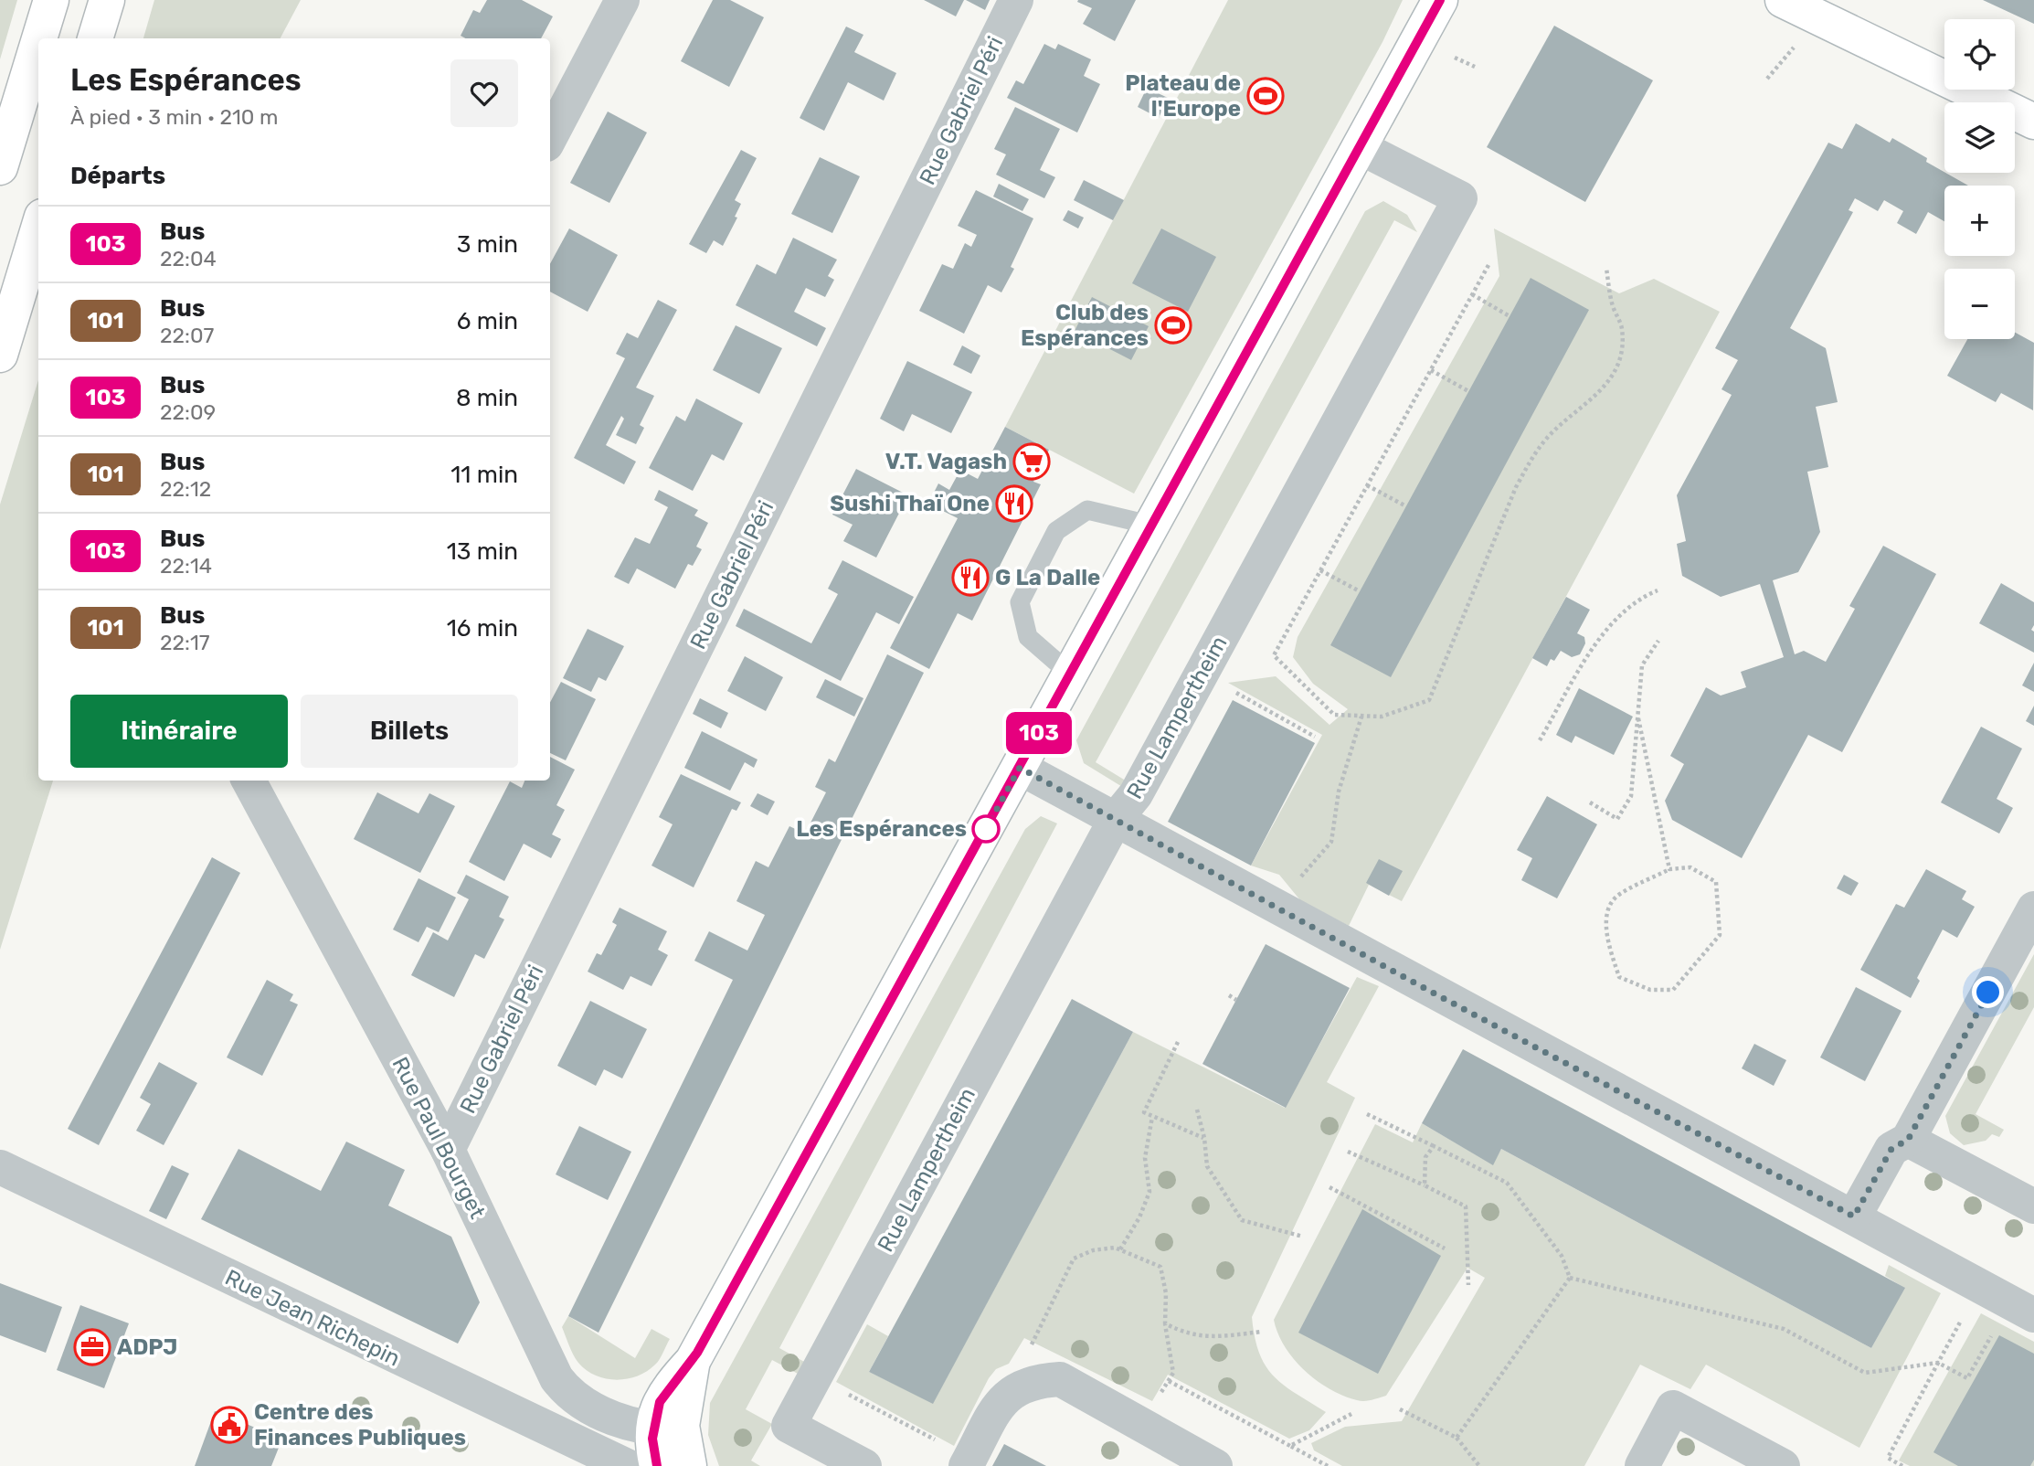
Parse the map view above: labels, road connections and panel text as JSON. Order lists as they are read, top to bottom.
{
  "streets": {
    "street": [
      "Rue Gabriel Péri",
      "Rue Lampertheim",
      "Rue Paul Bourget",
      "Rue Jean Richepin"
    ]
  },
  "crossings": [
    ["Rue Gabriel Péri", "Rue Paul Bourget"]
  ],
  "places": {
    "sports": ["Plateau de l'Europe", "Club des Espérances"],
    "supermarket": ["V.T. Vagash"],
    "restaurant": ["Sushi Thaï One", "G La Dalle"],
    "other": ["Les Espérances"],
    "office": ["ADPJ"],
    "public building": ["Centre des Finances Publiques"]
  },
  "lines": ["bus line 103"],
  "page": {
    "on_map": "103",
    "map_buttons": ["+", "−"],
    "heading": [
      ["Les Espérances", "À pied · 3 min · 210 m"],
      "Départs"
    ],
    "list": [
      {
        "mark": "103",
        "name": "Bus",
        "note": "22:04",
        "value": "3 min"
      },
      {
        "mark": "101",
        "name": "Bus",
        "note": "22:07",
        "value": "6 min"
      },
      {
        "mark": "103",
        "name": "Bus",
        "note": "22:09",
        "value": "8 min"
      },
      {
        "mark": "101",
        "name": "Bus",
        "note": "22:12",
        "value": "11 min"
      },
      {
        "mark": "103",
        "name": "Bus",
        "note": "22:14",
        "value": "13 min"
      },
      {
        "mark": "101",
        "name": "Bus",
        "note": "22:17",
        "value": "16 min"
      }
    ],
    "buttons": ["Itinéraire", "Billets"]
  }
}
